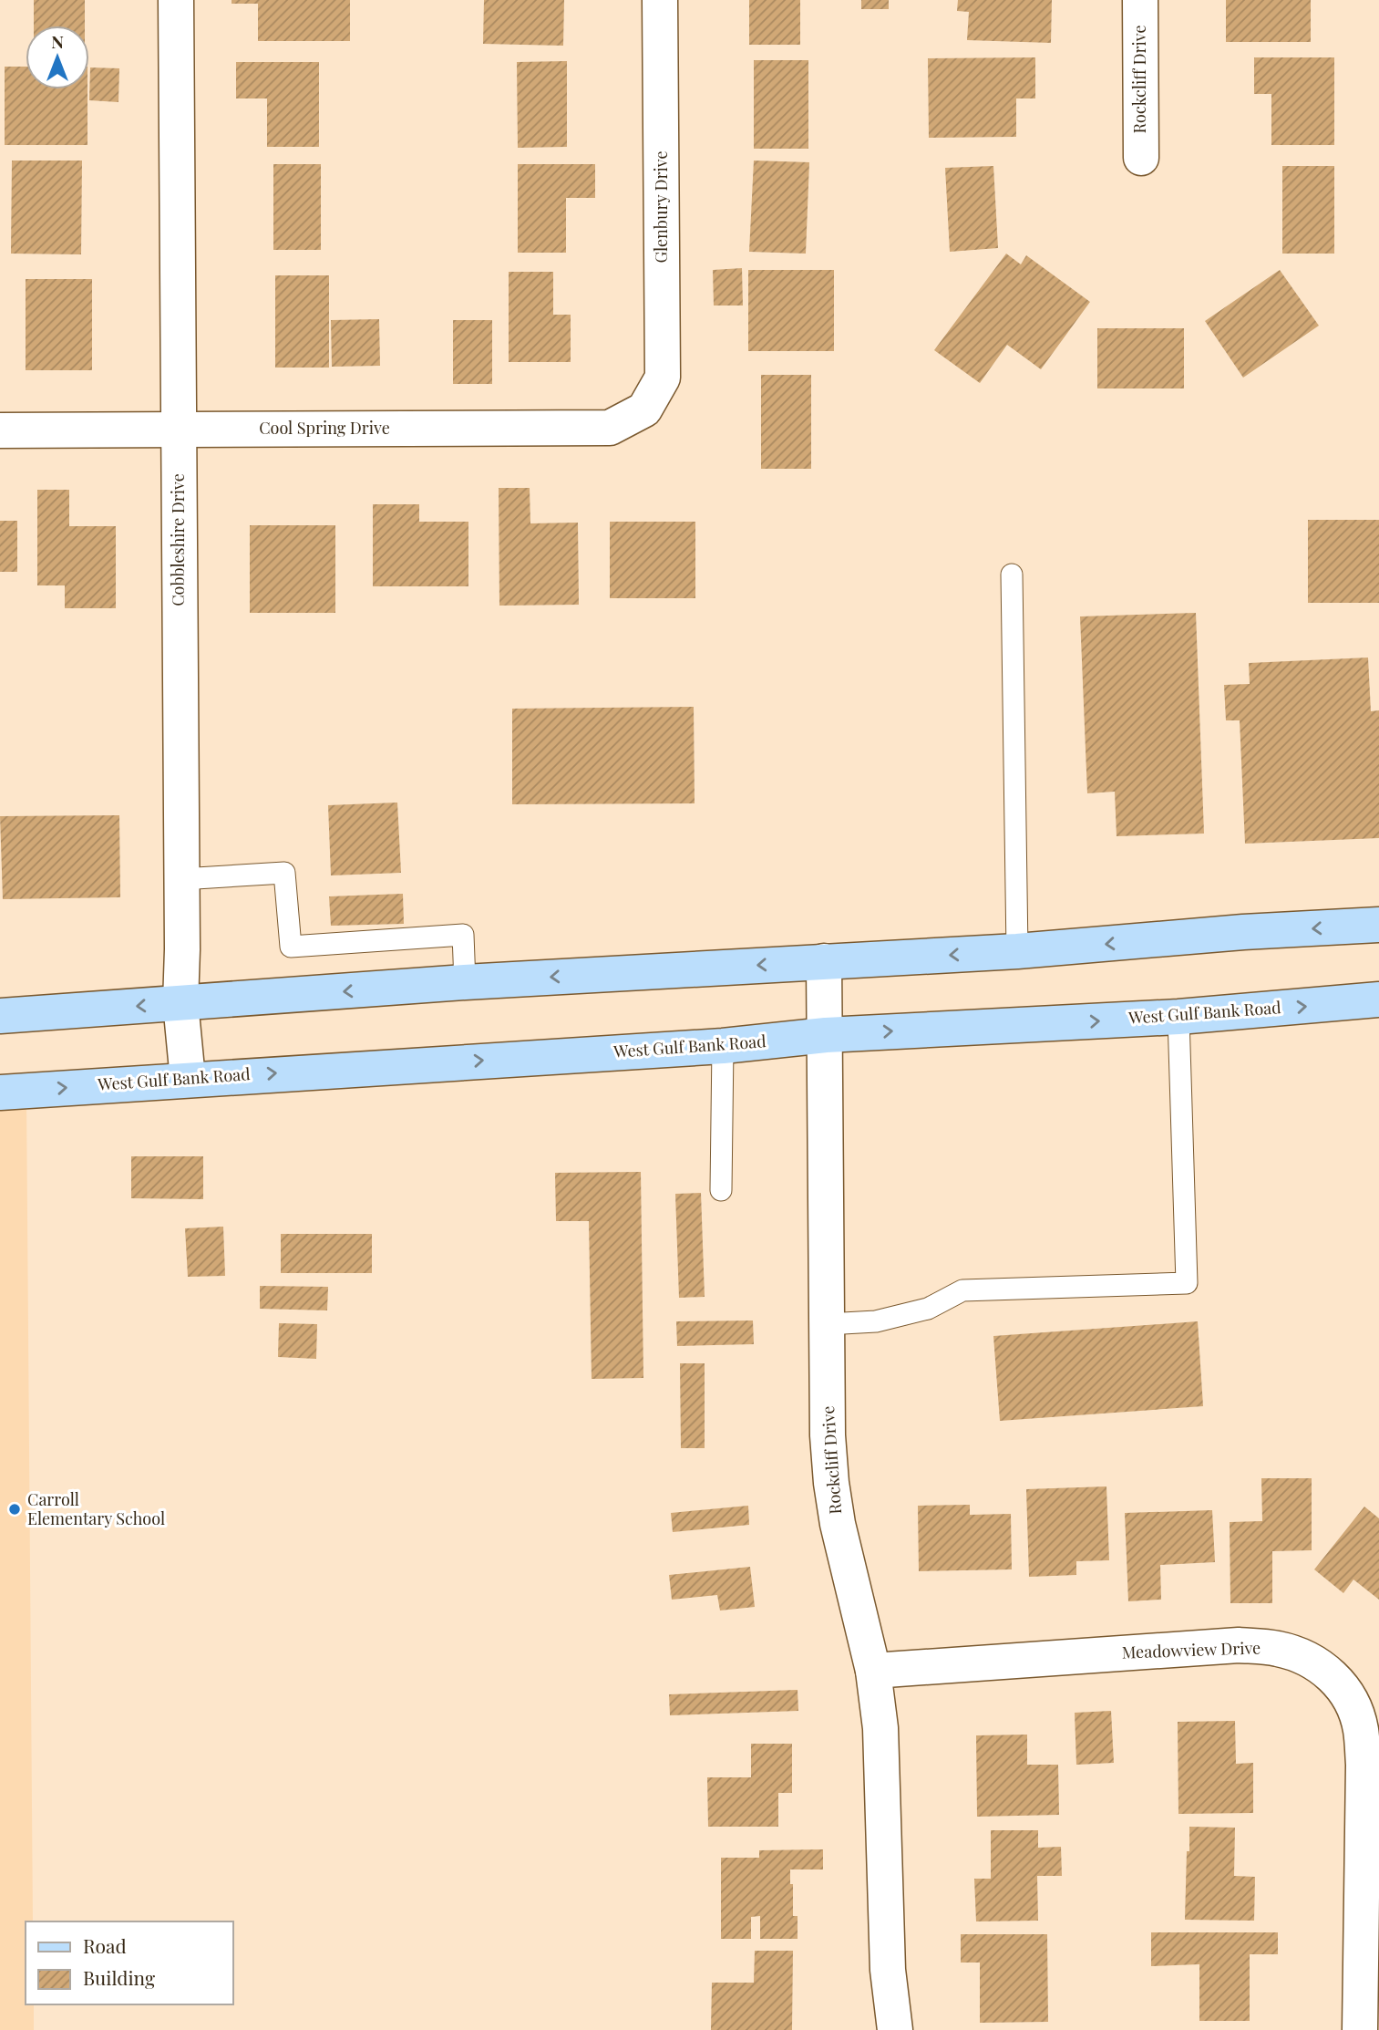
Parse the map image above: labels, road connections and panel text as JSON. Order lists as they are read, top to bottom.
{
  "streets": {
    "main road": ["West Gulf Bank Road"],
    "street": [
      "Rockcliff Drive",
      "Glenbury Drive",
      "Cool Spring Drive",
      "Cobbleshire Drive",
      "Meadowview Drive"
    ]
  },
  "crossings": [
    ["Rockcliff Drive", "West Gulf Bank Road"],
    ["Rockcliff Drive", "Meadowview Drive"],
    ["Glenbury Drive", "Cool Spring Drive"],
    ["Cool Spring Drive", "Cobbleshire Drive"],
    ["Cobbleshire Drive", "West Gulf Bank Road"]
  ],
  "places": ["Carroll Elementary School"],
  "legend": ["Road", "Building"],
  "north": "top"
}
